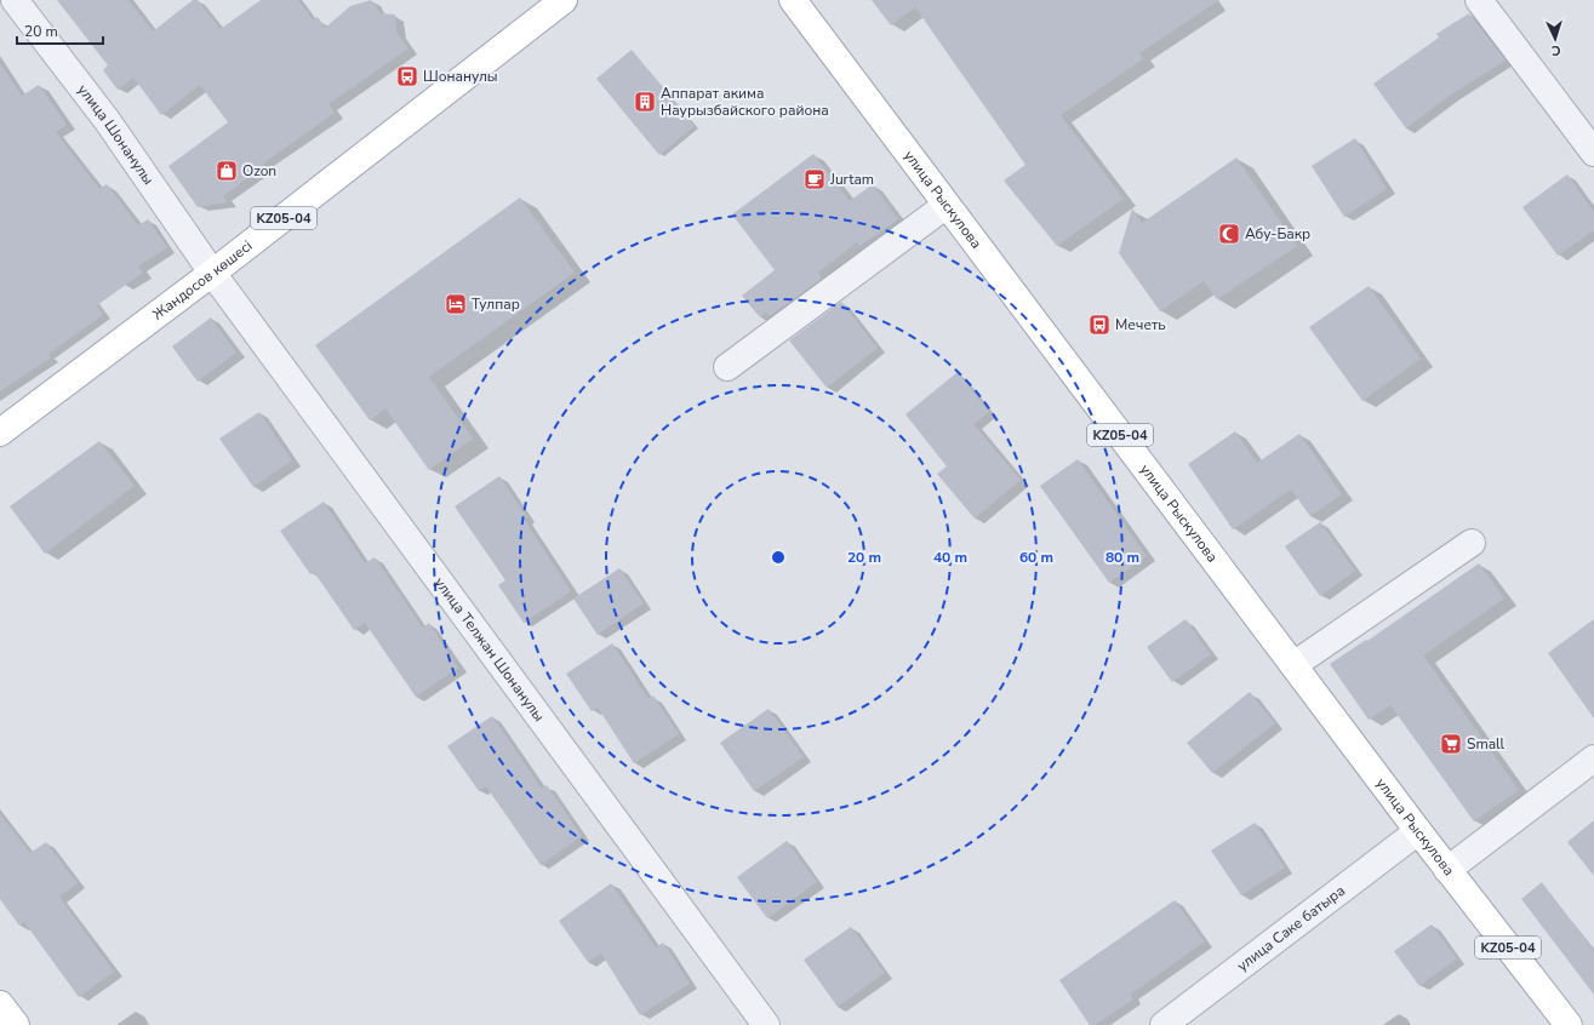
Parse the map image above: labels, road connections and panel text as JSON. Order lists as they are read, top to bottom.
{
  "streets": {
    "main road": ["улица Рыскулова", "KZ05-04", "Жандосов көшесі"],
    "street": ["улица Шонанулы", "улица Телжан Шонанулы", "улица Саке батыра"]
  },
  "crossings": [
    ["улица Шонанулы", "Жандосов көшесі"],
    ["улица Шонанулы", "улица Телжан Шонанулы"],
    ["улица Рыскулова", "улица Саке батыра"],
    ["Жандосов көшесі", "улица Телжан Шонанулы"]
  ],
  "places": {
    "bus stop": ["Шонанулы", "Мечеть"],
    "building": ["Аппарат акима Наурызбайского района"],
    "shop": ["Ozon"],
    "cafe": ["Jurtam"],
    "mosque": ["Абу-Бакр"],
    "hotel": ["Тулпар"],
    "supermarket": ["Small"]
  },
  "scale_bar": "20 m",
  "north": "bottom",
  "rings": [
    "20 m",
    "40 m",
    "60 m",
    "80 m"
  ]
}
